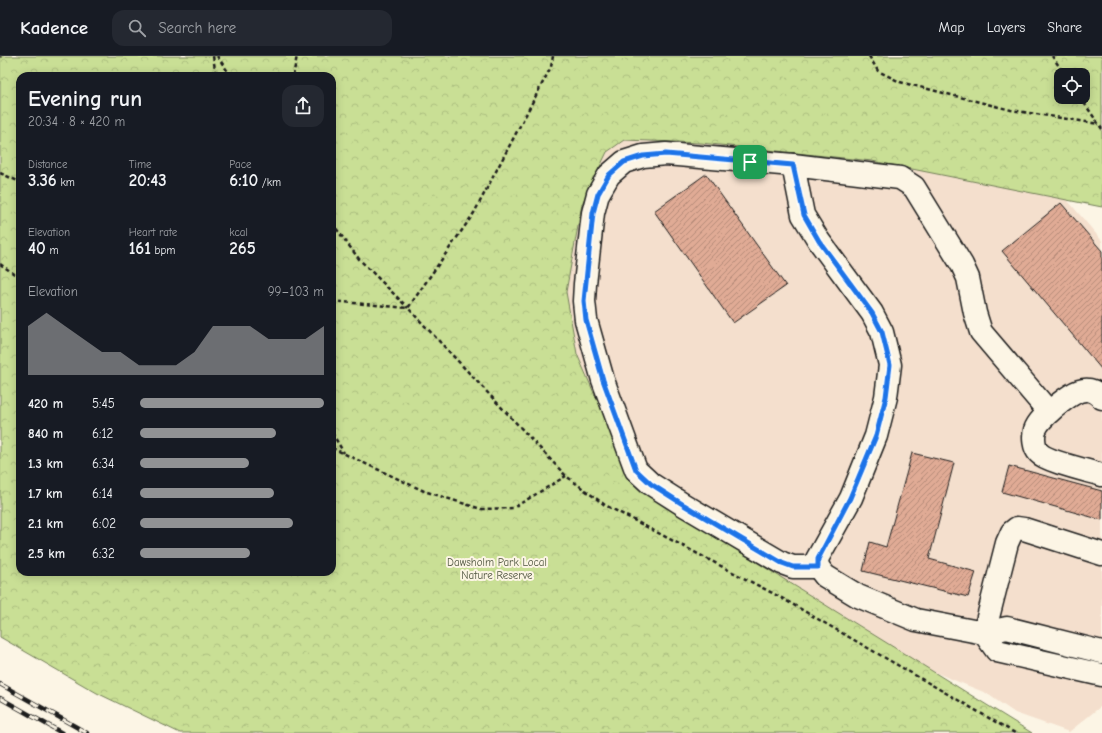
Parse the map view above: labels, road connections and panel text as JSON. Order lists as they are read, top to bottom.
{
  "parks": ["Dawsholm Park Local Nature Reserve"],
  "page": {
    "header": "Kadence",
    "search": "Search here",
    "nav": ["Map", "Layers", "Share"],
    "heading": ["Evening run", "20:34 · 8 × 420 m"],
    "stats": [
      ["Distance", "3.36 km"],
      ["Time", "20:43"],
      ["Pace", "6:10 /km"],
      ["Elevation", "40 m"],
      ["Heart rate", "161 bpm"],
      ["kcal", "265"]
    ],
    "chart": ["Elevation", "99–103 m"],
    "list": [
      {
        "name": "420 m",
        "note": "5:45"
      },
      {
        "name": "840 m",
        "note": "6:12"
      },
      {
        "name": "1.3 km",
        "note": "6:34"
      },
      {
        "name": "1.7 km",
        "note": "6:14"
      },
      {
        "name": "2.1 km",
        "note": "6:02"
      },
      {
        "name": "2.5 km",
        "note": "6:32"
      }
    ]
  }
}
